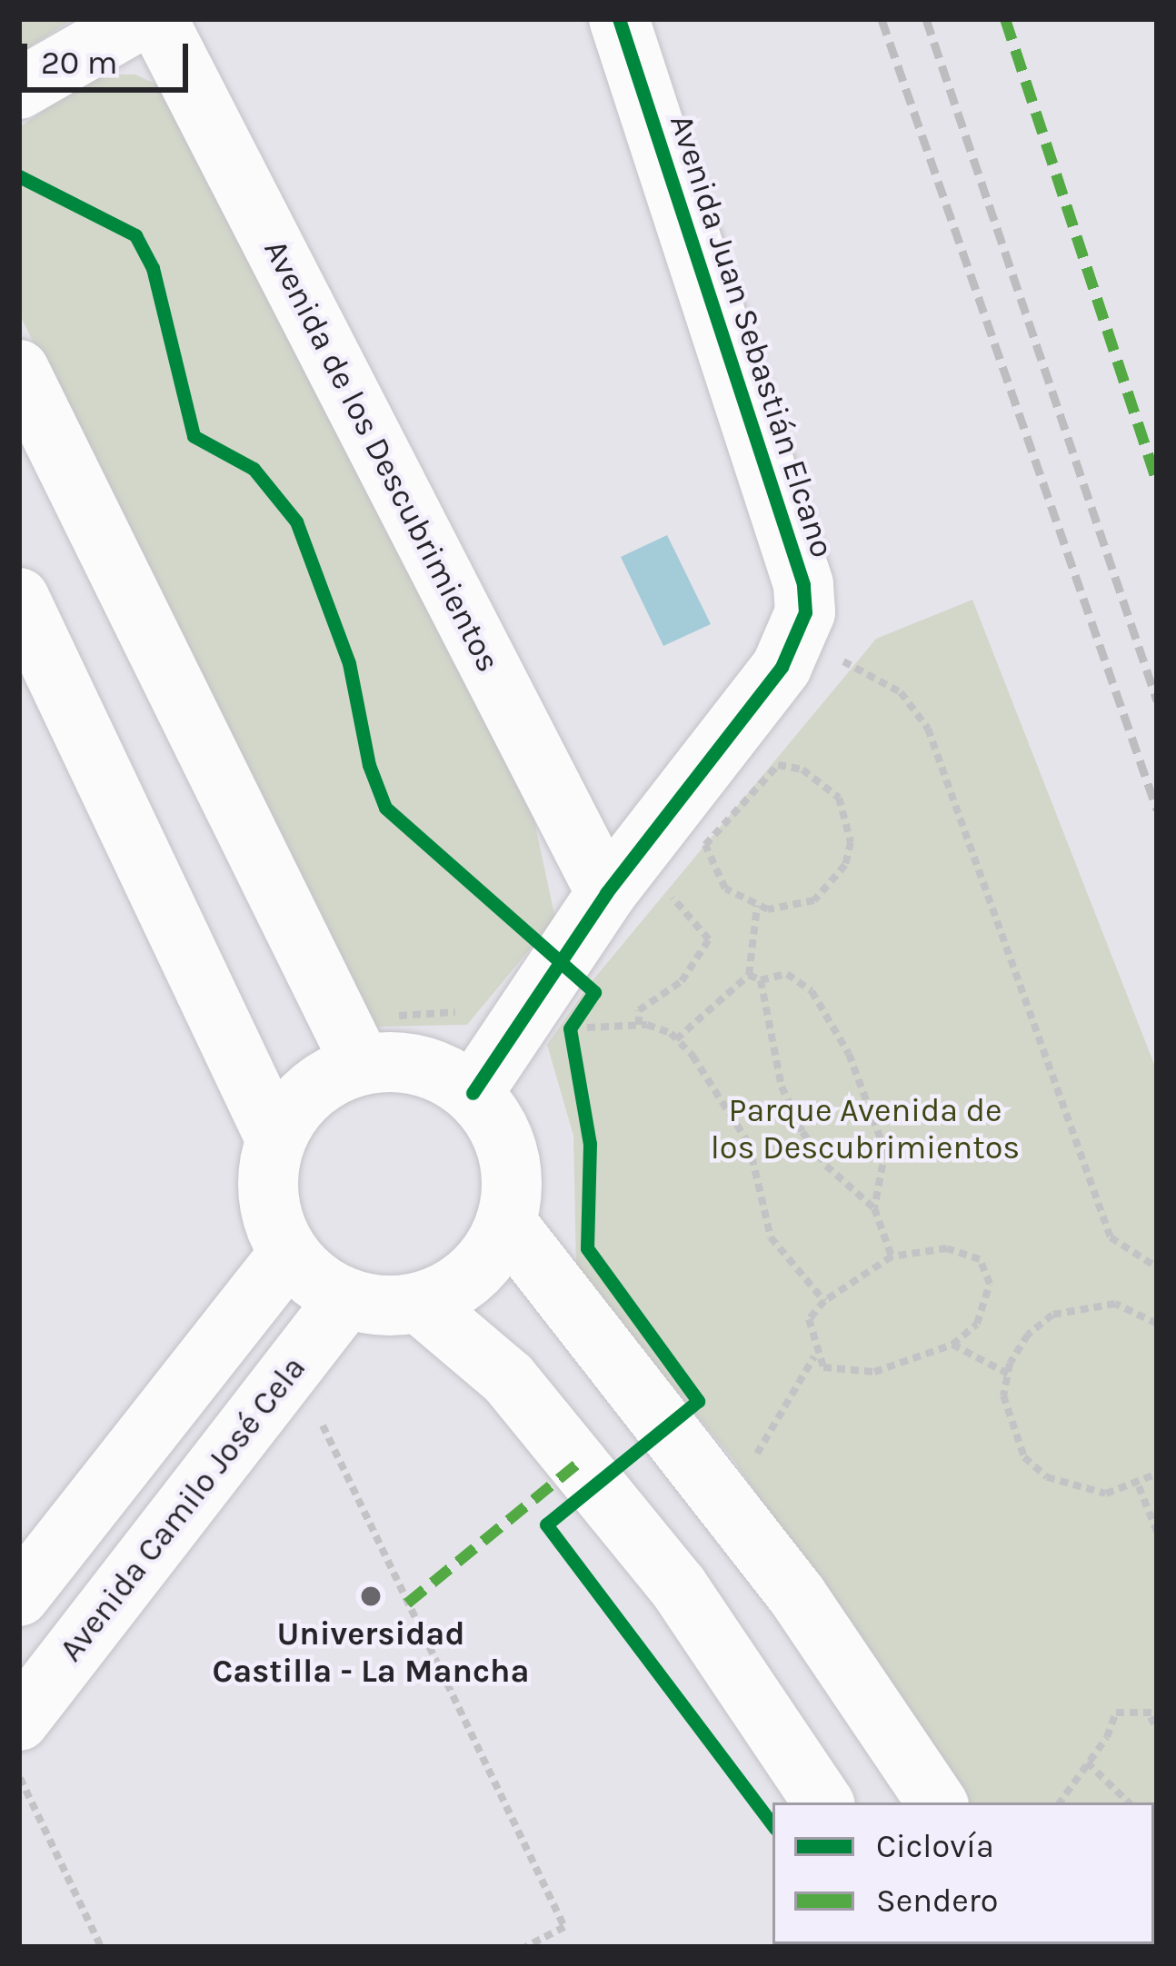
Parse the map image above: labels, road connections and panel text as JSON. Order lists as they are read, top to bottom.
{
  "streets": {
    "street": ["Avenida Juan Sebastián Elcano", "Avenida de los Descubrimientos", "Avenida Camilo José Cela"]
  },
  "crossings": [
    ["Avenida Juan Sebastián Elcano", "Avenida de los Descubrimientos"],
    ["Avenida Juan Sebastián Elcano", "Avenida Camilo José Cela"]
  ],
  "parks": ["Parque Avenida de los Descubrimientos"],
  "places": ["Universidad Castilla - La Mancha"],
  "legend": ["Ciclovía", "Sendero"],
  "scale_bar": "20 m"
}
